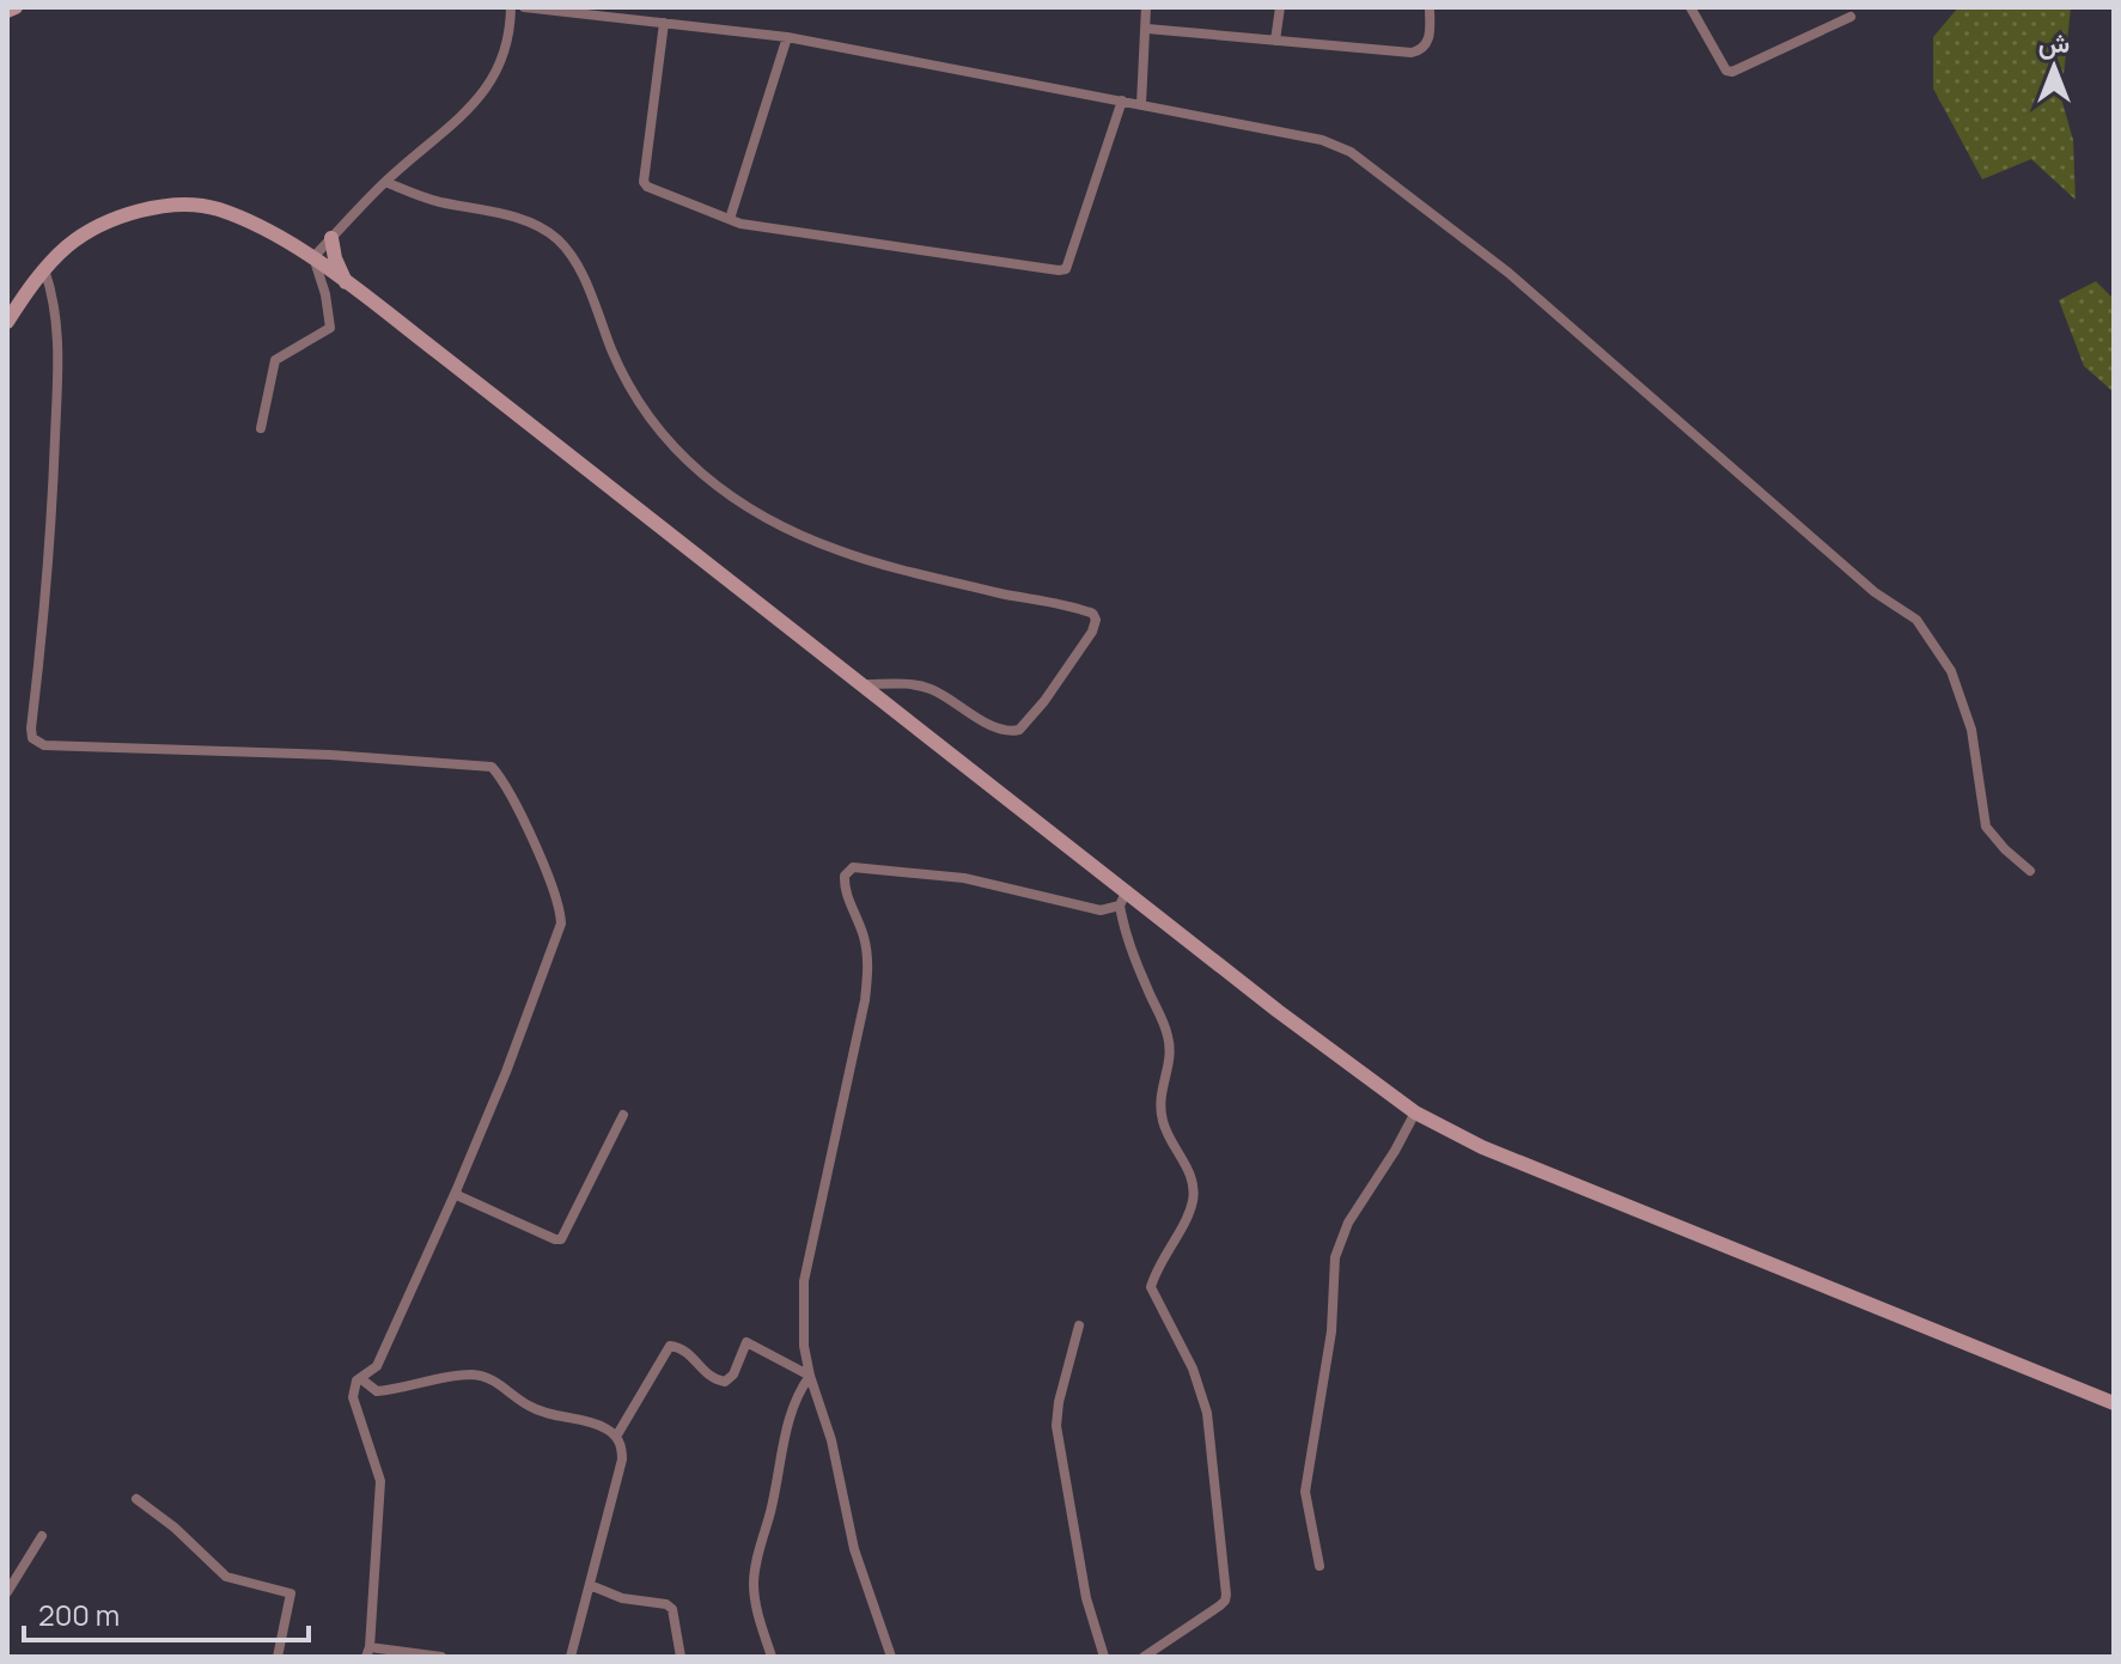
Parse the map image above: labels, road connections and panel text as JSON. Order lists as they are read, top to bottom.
{
  "scale_bar": "200 m",
  "north": "top"
}
